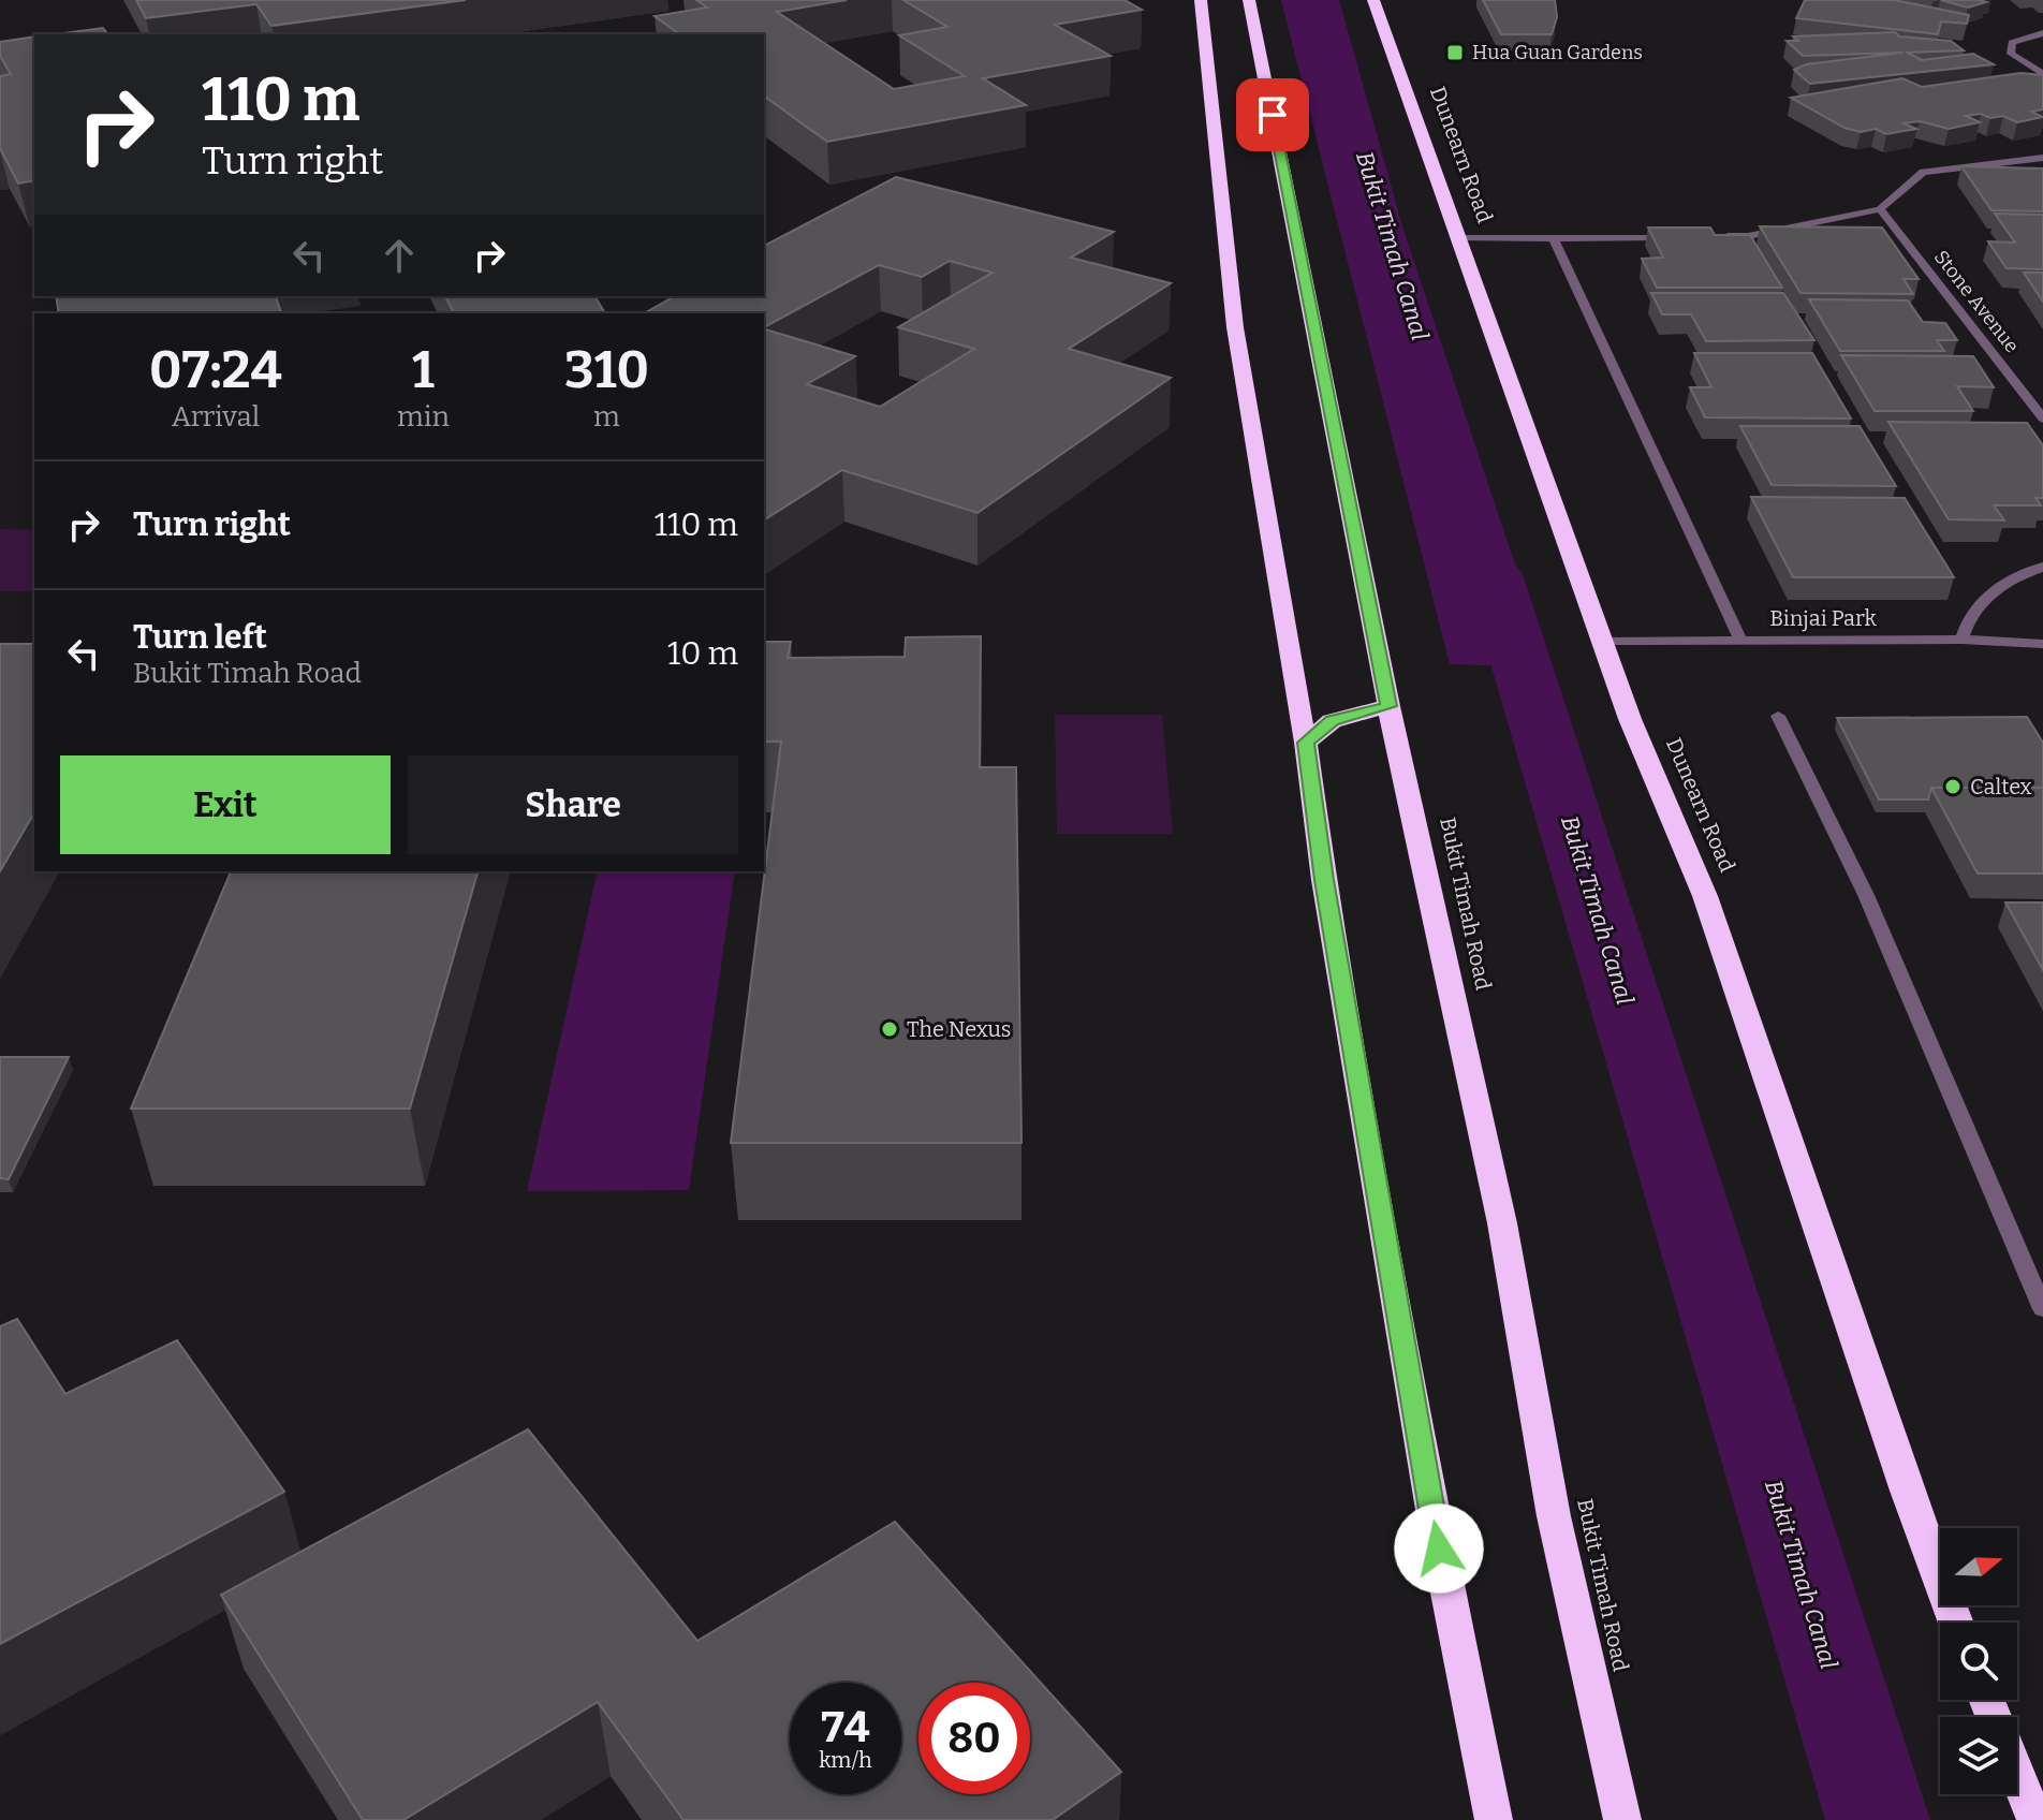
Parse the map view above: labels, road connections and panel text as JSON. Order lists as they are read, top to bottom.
{
  "streets": {
    "highway": ["Dunearn Road", "Bukit Timah Road"],
    "street": ["Stone Avenue", "Binjai Park"]
  },
  "crossings": [
    ["Dunearn Road", "Binjai Park"]
  ],
  "water": ["Bukit Timah Canal"],
  "places": {
    "transit": ["Hua Guan Gardens"],
    "other": ["Caltex", "The Nexus"]
  },
  "north": "right",
  "page": {
    "turn": ["110 m", "Turn right"],
    "eta": [
      "07:24",
      "Arrival",
      "1",
      "min",
      "310",
      "m"
    ],
    "list": [
      {
        "name": "Turn right",
        "value": "110 m"
      },
      {
        "name": "Turn left",
        "note": "Bukit Timah Road",
        "value": "10 m"
      }
    ],
    "buttons": ["Exit", "Share"],
    "speed": "74 km/h",
    "limit": "80"
  }
}
